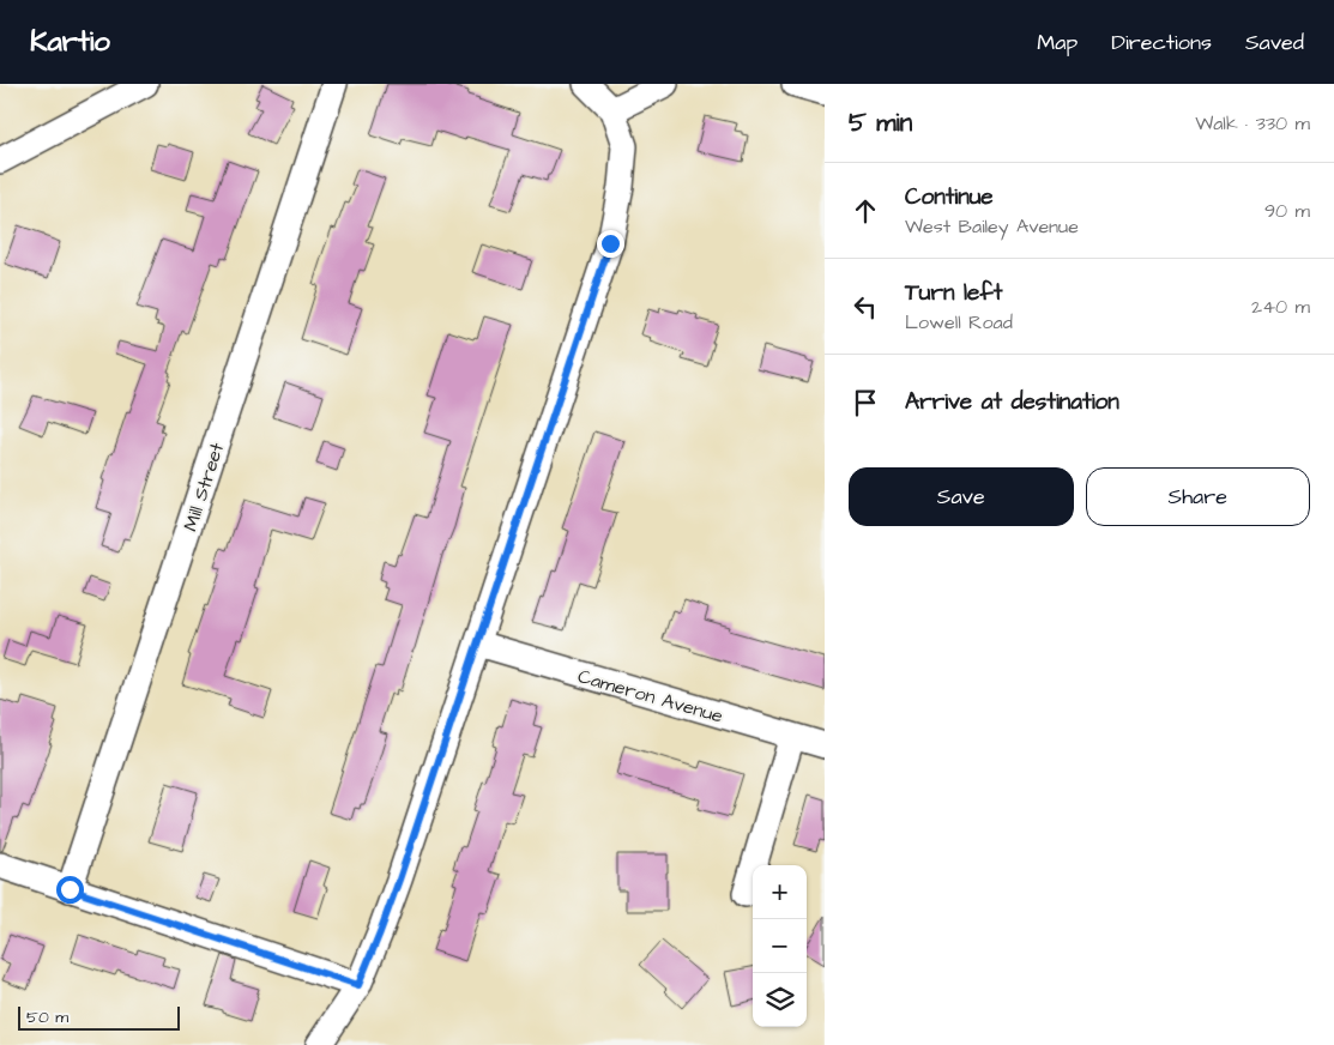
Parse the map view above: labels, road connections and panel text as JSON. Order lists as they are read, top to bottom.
{
  "streets": {
    "street": ["Mill Street", "Cameron Avenue"]
  },
  "scale_bar": "50 m",
  "page": {
    "header": "Kartio",
    "nav": ["Map", "Directions", "Saved"],
    "heading": ["5 min", "Walk · 330 m"],
    "list": [
      ["Continue", "West Bailey Avenue", "90 m"],
      ["Turn left", "Lowell Road", "240 m"],
      "Arrive at destination"
    ],
    "buttons": ["Save", "Share"],
    "map_buttons": ["+", "−"],
    "scale": "50 m"
  }
}
